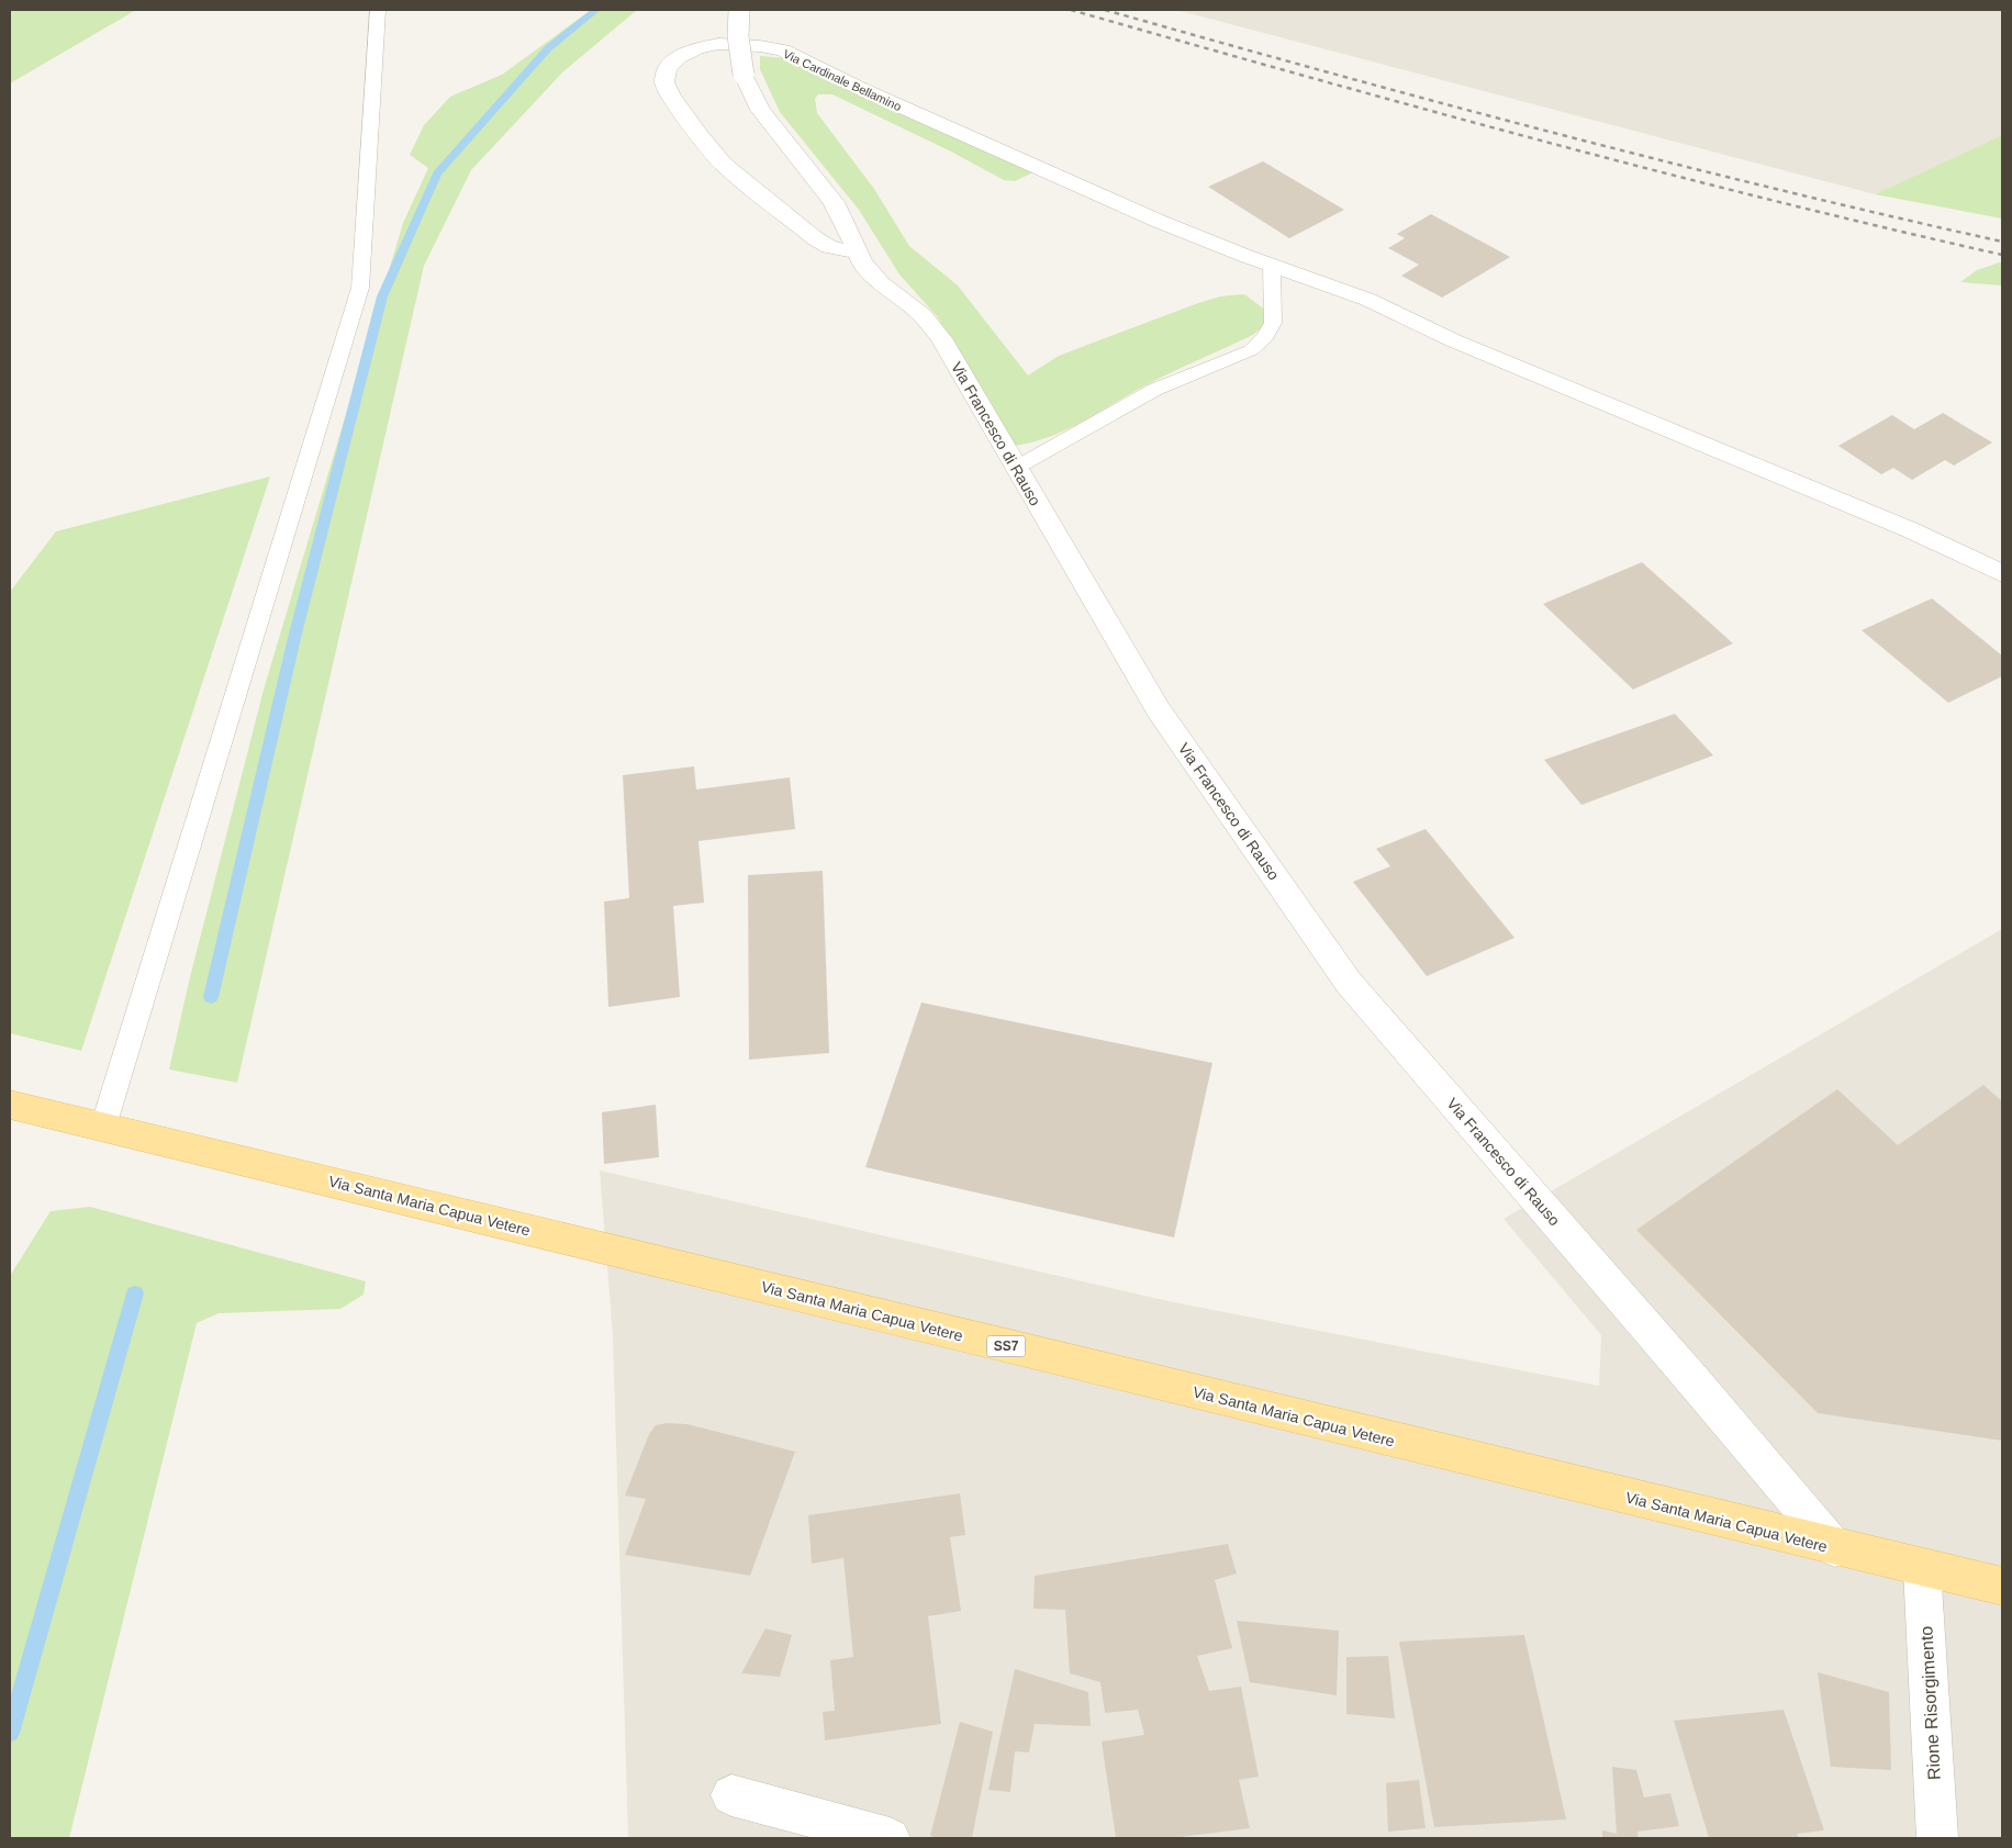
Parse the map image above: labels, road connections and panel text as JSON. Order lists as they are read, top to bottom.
{
  "streets": {
    "main road": ["Via Santa Maria Capua Vetere", "SS7"],
    "street": ["Via Cardinale Bellamino", "Via Francesco di Rauso", "Rione Risorgimento"]
  },
  "crossings": [
    ["Via Cardinale Bellamino", "Via Francesco di Rauso"],
    ["Via Francesco di Rauso", "Via Santa Maria Capua Vetere"],
    ["Via Santa Maria Capua Vetere", "Rione Risorgimento"]
  ]
}
